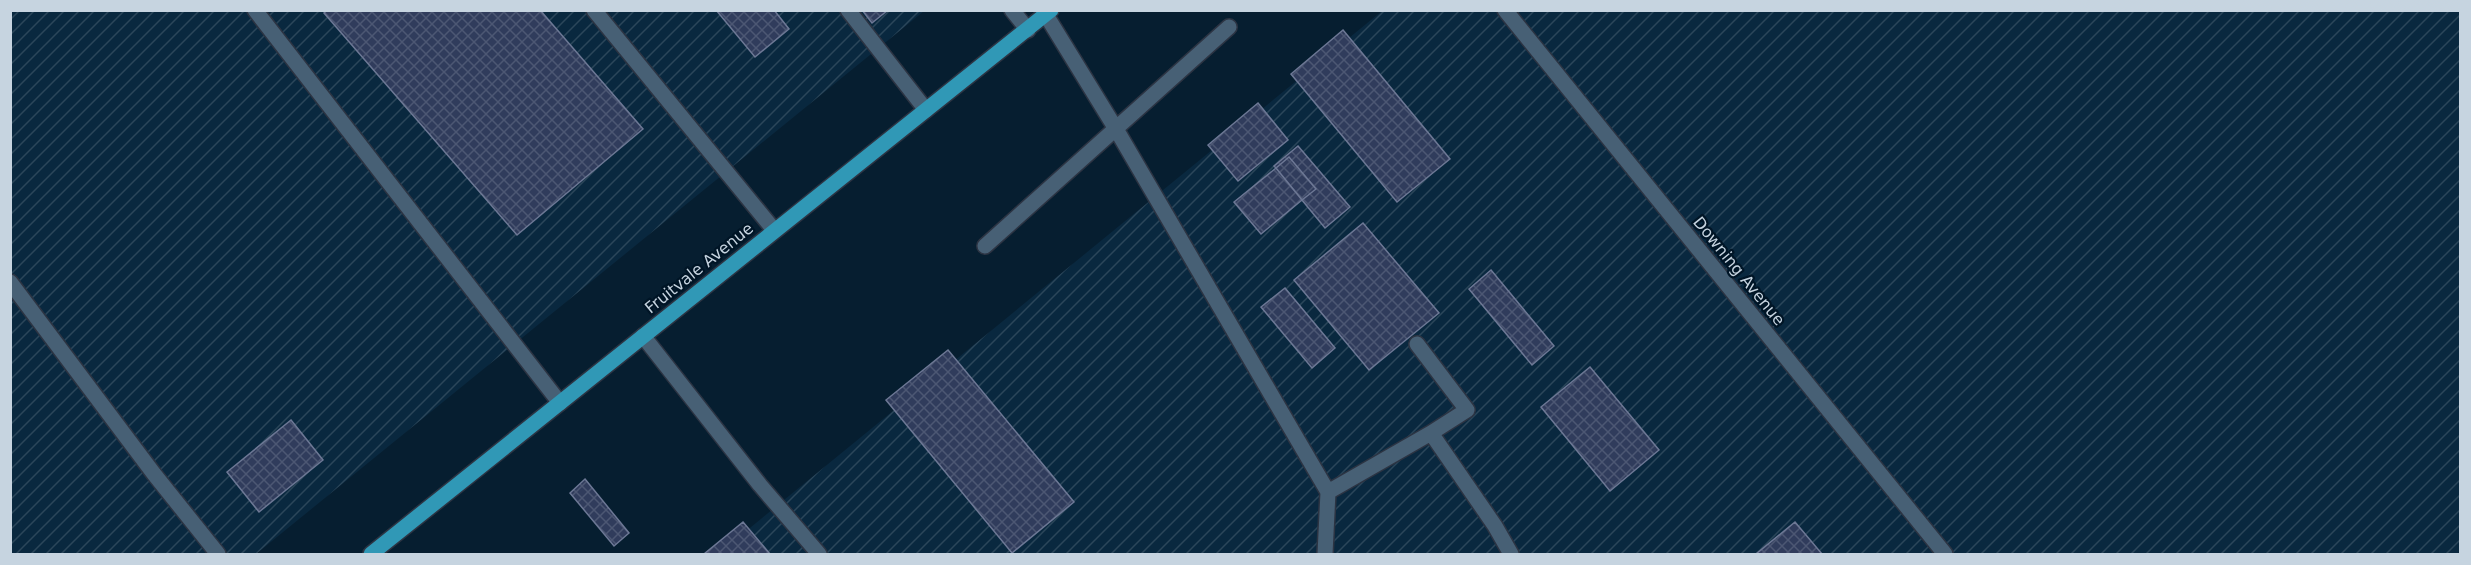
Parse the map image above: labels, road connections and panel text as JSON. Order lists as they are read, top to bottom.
{
  "streets": {
    "main road": ["Fruitvale Avenue"],
    "street": ["Downing Avenue"]
  }
}
